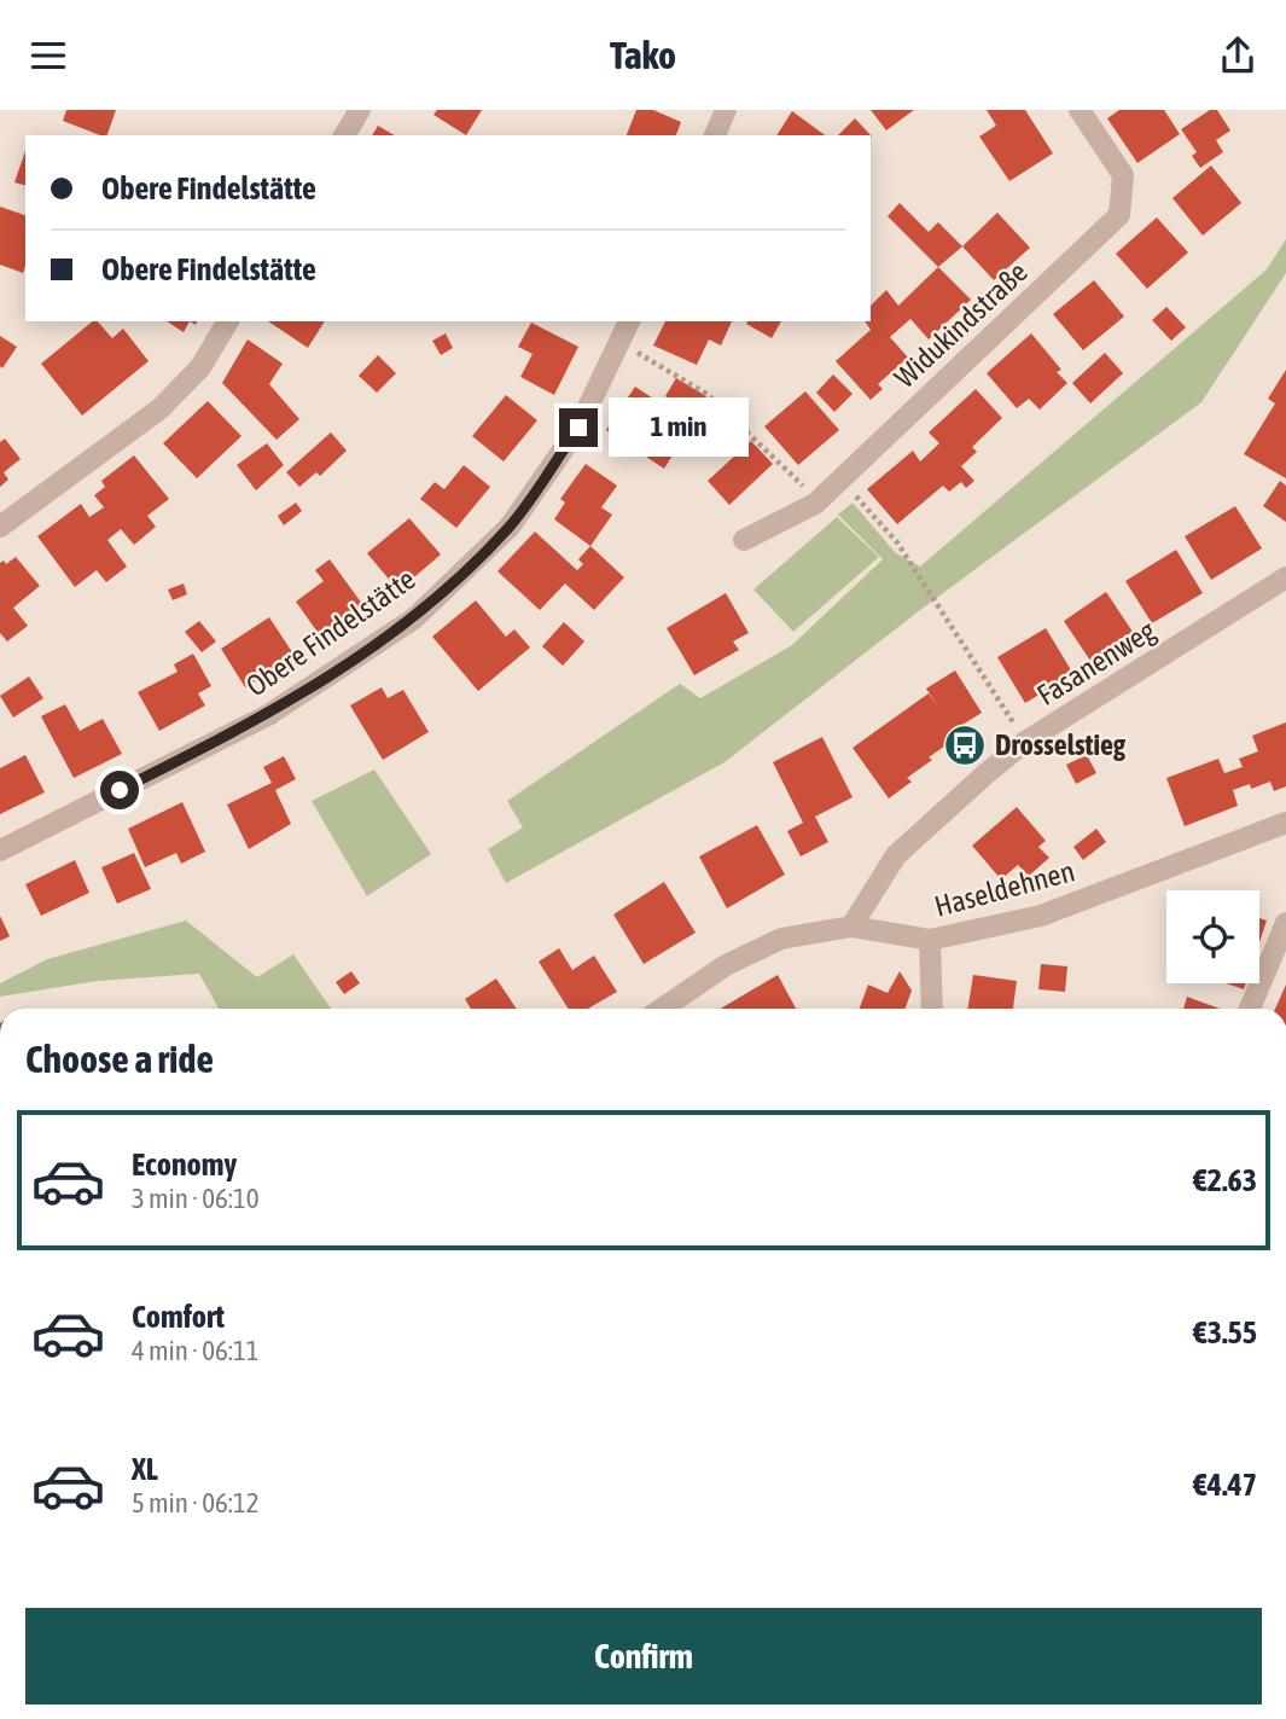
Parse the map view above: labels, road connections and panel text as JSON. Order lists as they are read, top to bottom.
{
  "streets": {
    "street": [
      "Widukindstraße",
      "Obere Findelstätte",
      "Fasanenweg",
      "Haseldehnen"
    ]
  },
  "crossings": [
    ["Fasanenweg", "Haseldehnen"]
  ],
  "places": {
    "bus stop": ["Drosselstieg"]
  },
  "page": {
    "header": "Tako",
    "banner": ["Obere Findelstätte", "Obere Findelstätte"],
    "bubble": "1 min",
    "heading": "Choose a ride",
    "list": [
      {
        "name": "Economy",
        "note": "3 min · 06:10",
        "value": "€2.63"
      },
      {
        "name": "Comfort",
        "note": "4 min · 06:11",
        "value": "€3.55"
      },
      {
        "name": "XL",
        "note": "5 min · 06:12",
        "value": "€4.47"
      }
    ],
    "buttons": "Confirm"
  }
}
